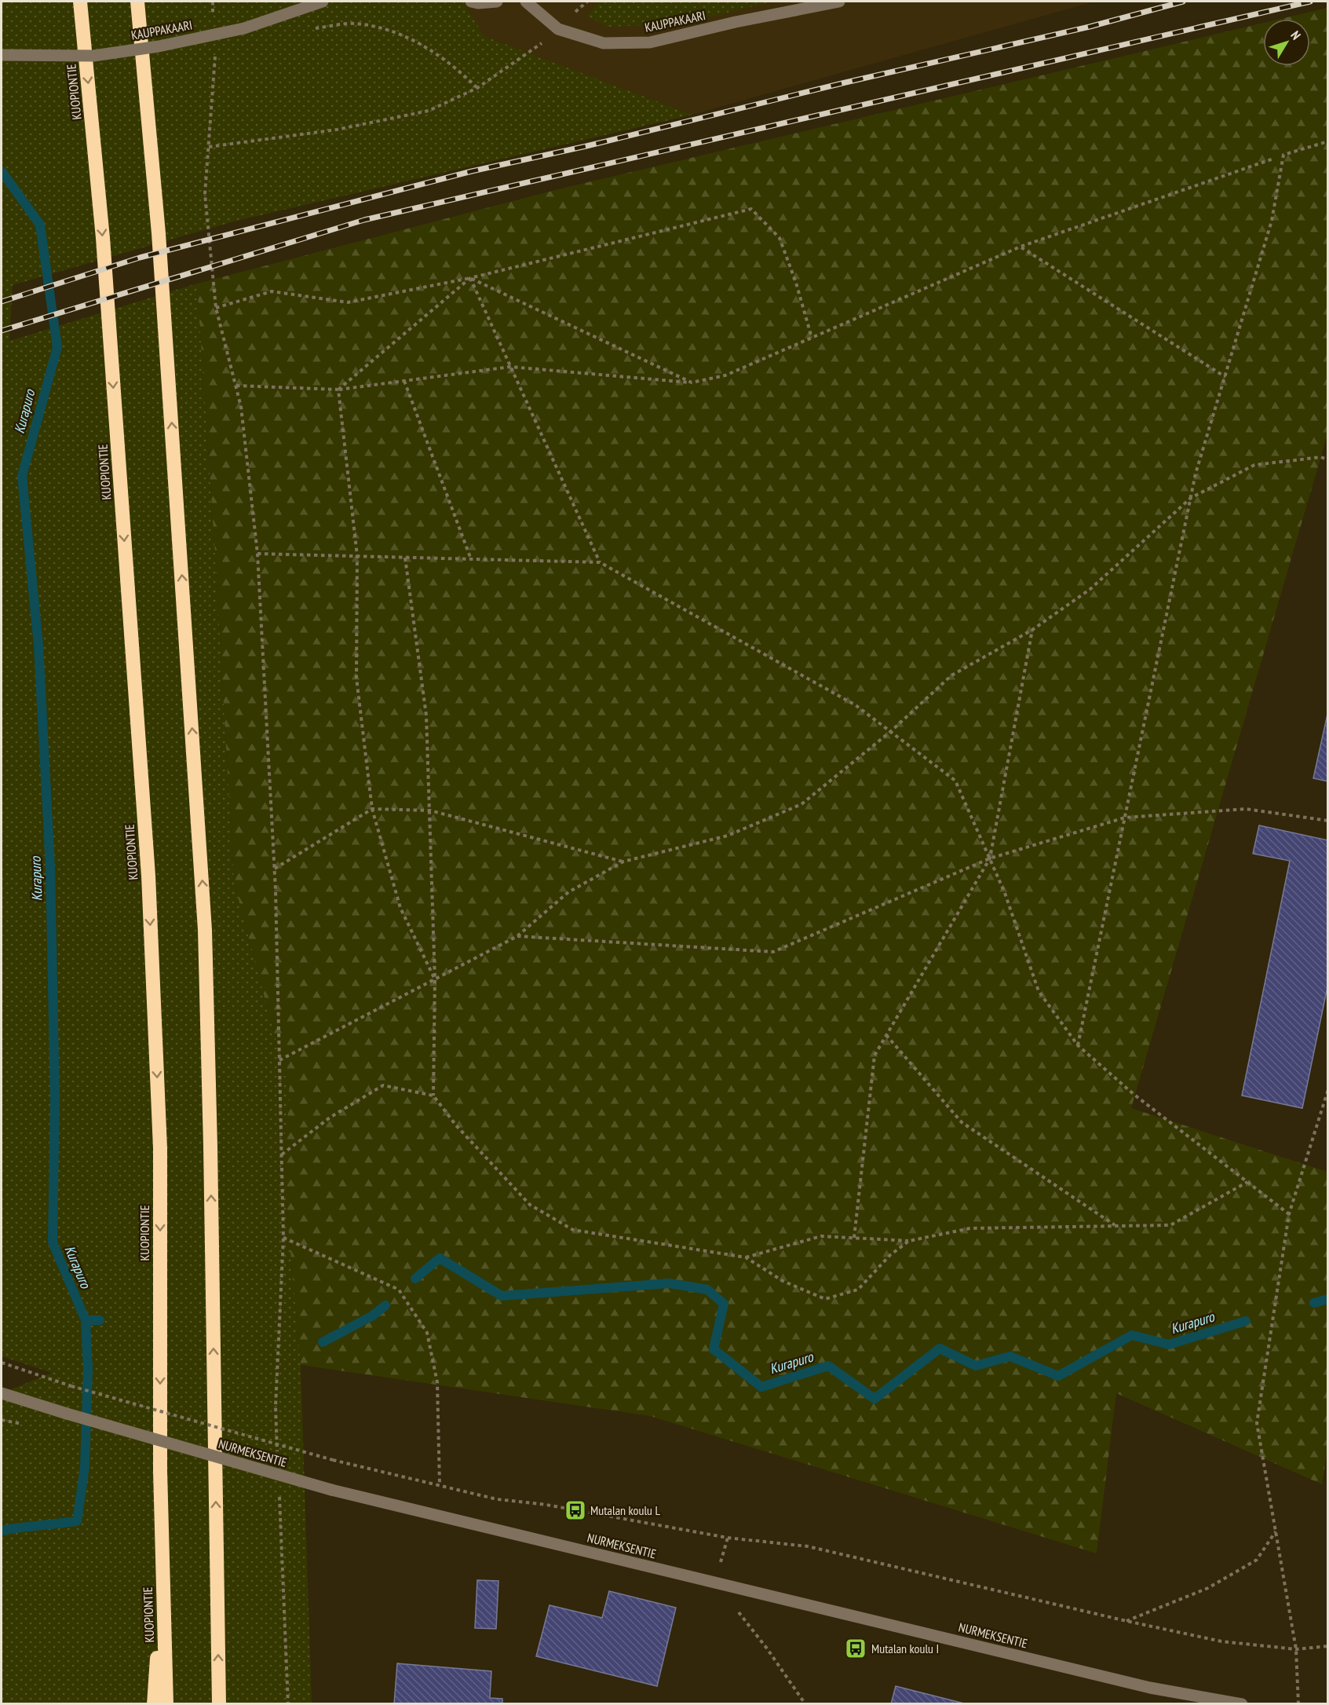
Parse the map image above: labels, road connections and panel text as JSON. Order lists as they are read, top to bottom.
{
  "streets": {
    "highway": ["KUOPIONTIE"],
    "street": ["KAUPPAKAARI", "NURMEKSENTIE"]
  },
  "water": ["Kurapuro"],
  "places": {
    "bus stop": ["Mutalan koulu L", "Mutalan koulu I"]
  },
  "north": "top right"
}
